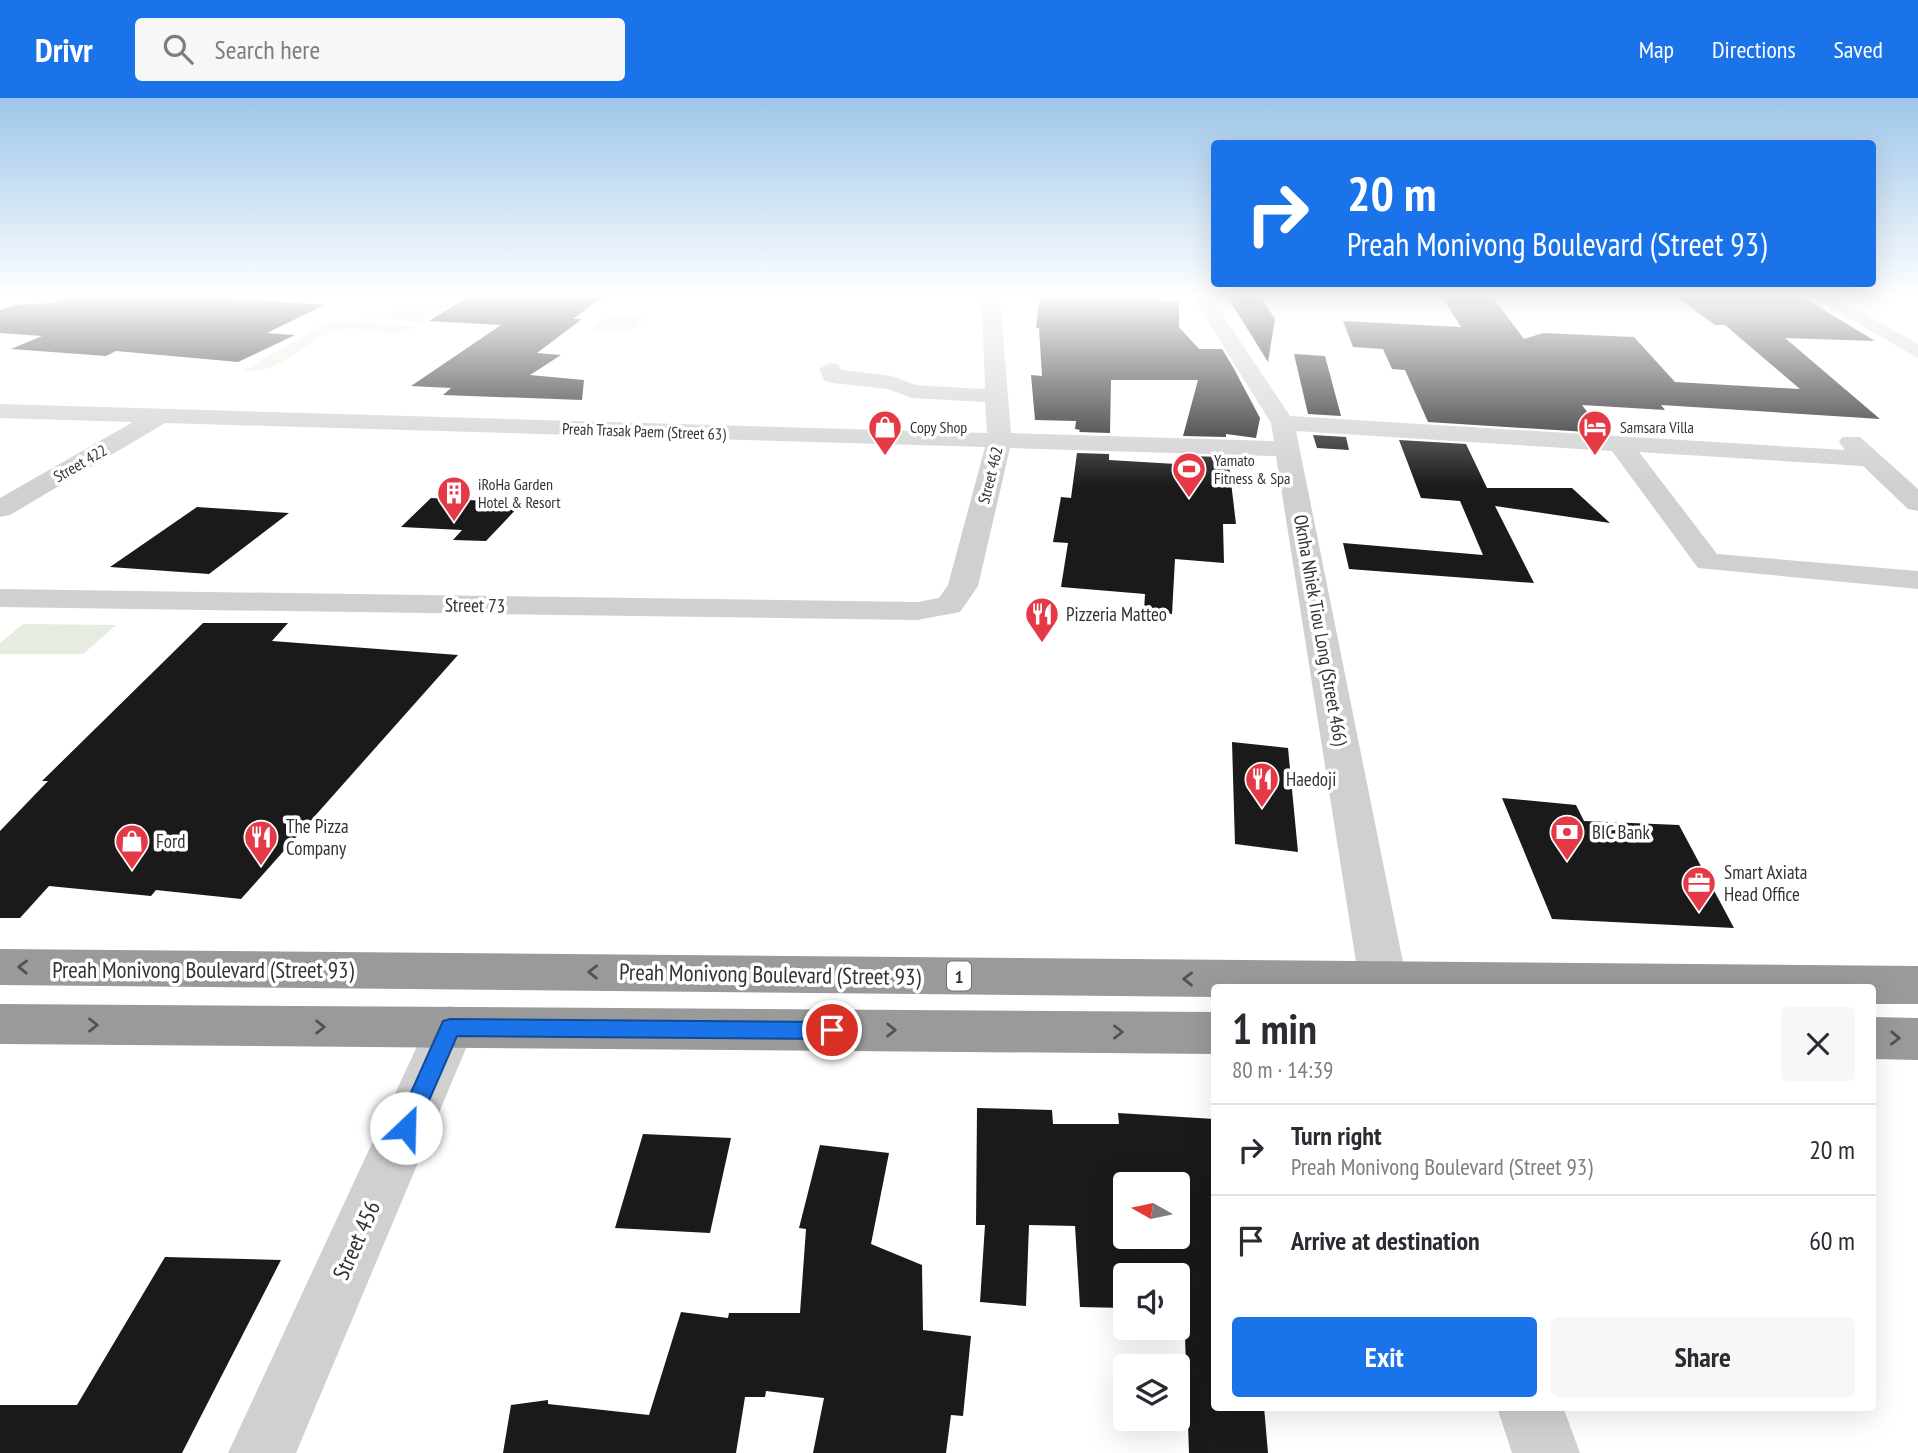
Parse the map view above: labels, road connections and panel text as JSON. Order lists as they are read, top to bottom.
{
  "streets": {
    "highway": ["Preah Monivong Boulevard (Street 93)", "1"],
    "street": [
      "Preah Trasak Paem (Street 63)",
      "Street 422",
      "Street 462",
      "Street 73",
      "Oknha Nhiek Tiou Long (Street 466)",
      "Street 456"
    ]
  },
  "crossings": [
    ["Preah Trasak Paem (Street 63)", "Street 422"],
    ["Preah Trasak Paem (Street 63)", "Street 462"],
    ["Preah Trasak Paem (Street 63)", "Oknha Nhiek Tiou Long (Street 466)"],
    ["Street 462", "Street 73"],
    ["Oknha Nhiek Tiou Long (Street 466)", "Preah Monivong Boulevard (Street 93)"]
  ],
  "places": {
    "shop": ["Copy Shop", "Ford"],
    "hotel": ["Samsara Villa"],
    "sports": ["Yamato Fitness & Spa"],
    "building": ["iRoHa Garden Hotel & Resort"],
    "restaurant": ["Pizzeria Matteo", "Haedoji", "The Pizza Company"],
    "bank": ["BIC Bank"],
    "office": ["Smart Axiata Head Office"]
  },
  "north": "left",
  "page": {
    "header": "Drivr",
    "search": "Search here",
    "nav": ["Map", "Directions", "Saved"],
    "turn": ["20 m", "Preah Monivong Boulevard (Street 93)"],
    "heading": ["1 min", "80 m · 14:39"],
    "list": [
      {
        "name": "Turn right",
        "note": "Preah Monivong Boulevard (Street 93)",
        "value": "20 m"
      },
      {
        "name": "Arrive at destination",
        "value": "60 m"
      }
    ],
    "buttons": ["Exit", "Share"]
  }
}
